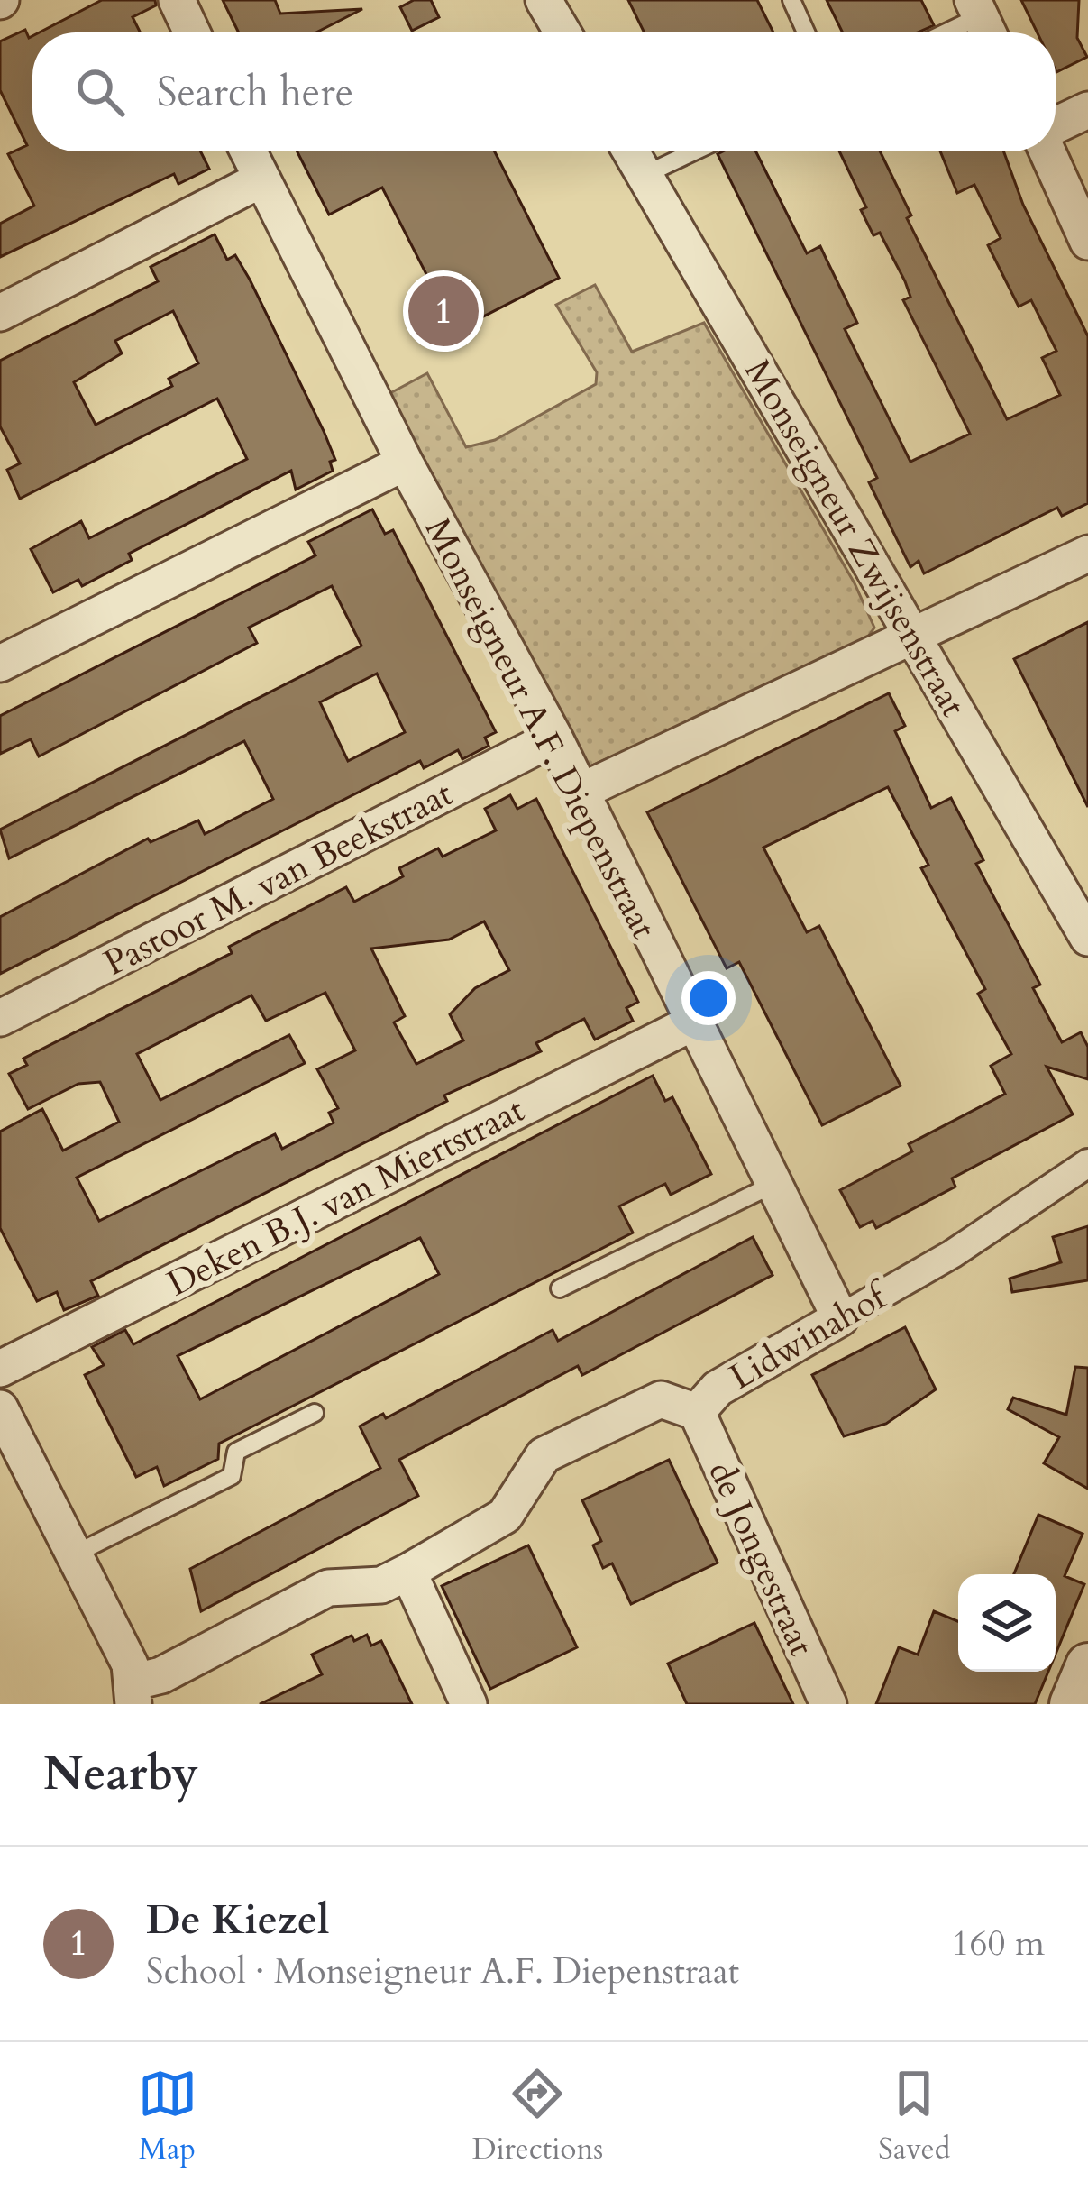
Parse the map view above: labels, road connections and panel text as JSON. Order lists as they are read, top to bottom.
{
  "streets": {
    "street": [
      "Monseigneur Zwijsenstraat",
      "Monseigneur A.F. Diepenstraat",
      "Pastoor M. van Beekstraat",
      "Deken B.J. van Miertstraat",
      "Lidwinahof",
      "de Jongestraat"
    ]
  },
  "crossings": [
    ["Monseigneur A.F. Diepenstraat", "Pastoor M. van Beekstraat"],
    ["Monseigneur A.F. Diepenstraat", "Deken B.J. van Miertstraat"],
    ["Monseigneur A.F. Diepenstraat", "Lidwinahof"],
    ["Lidwinahof", "de Jongestraat"]
  ],
  "page": {
    "search": "Search here",
    "pins": "1",
    "heading": "Nearby",
    "list": [
      {
        "mark": "1",
        "name": "De Kiezel",
        "note": "School · Monseigneur A.F. Diepenstraat",
        "value": "160 m"
      }
    ],
    "nav": ["Map", "Directions", "Saved"]
  }
}
